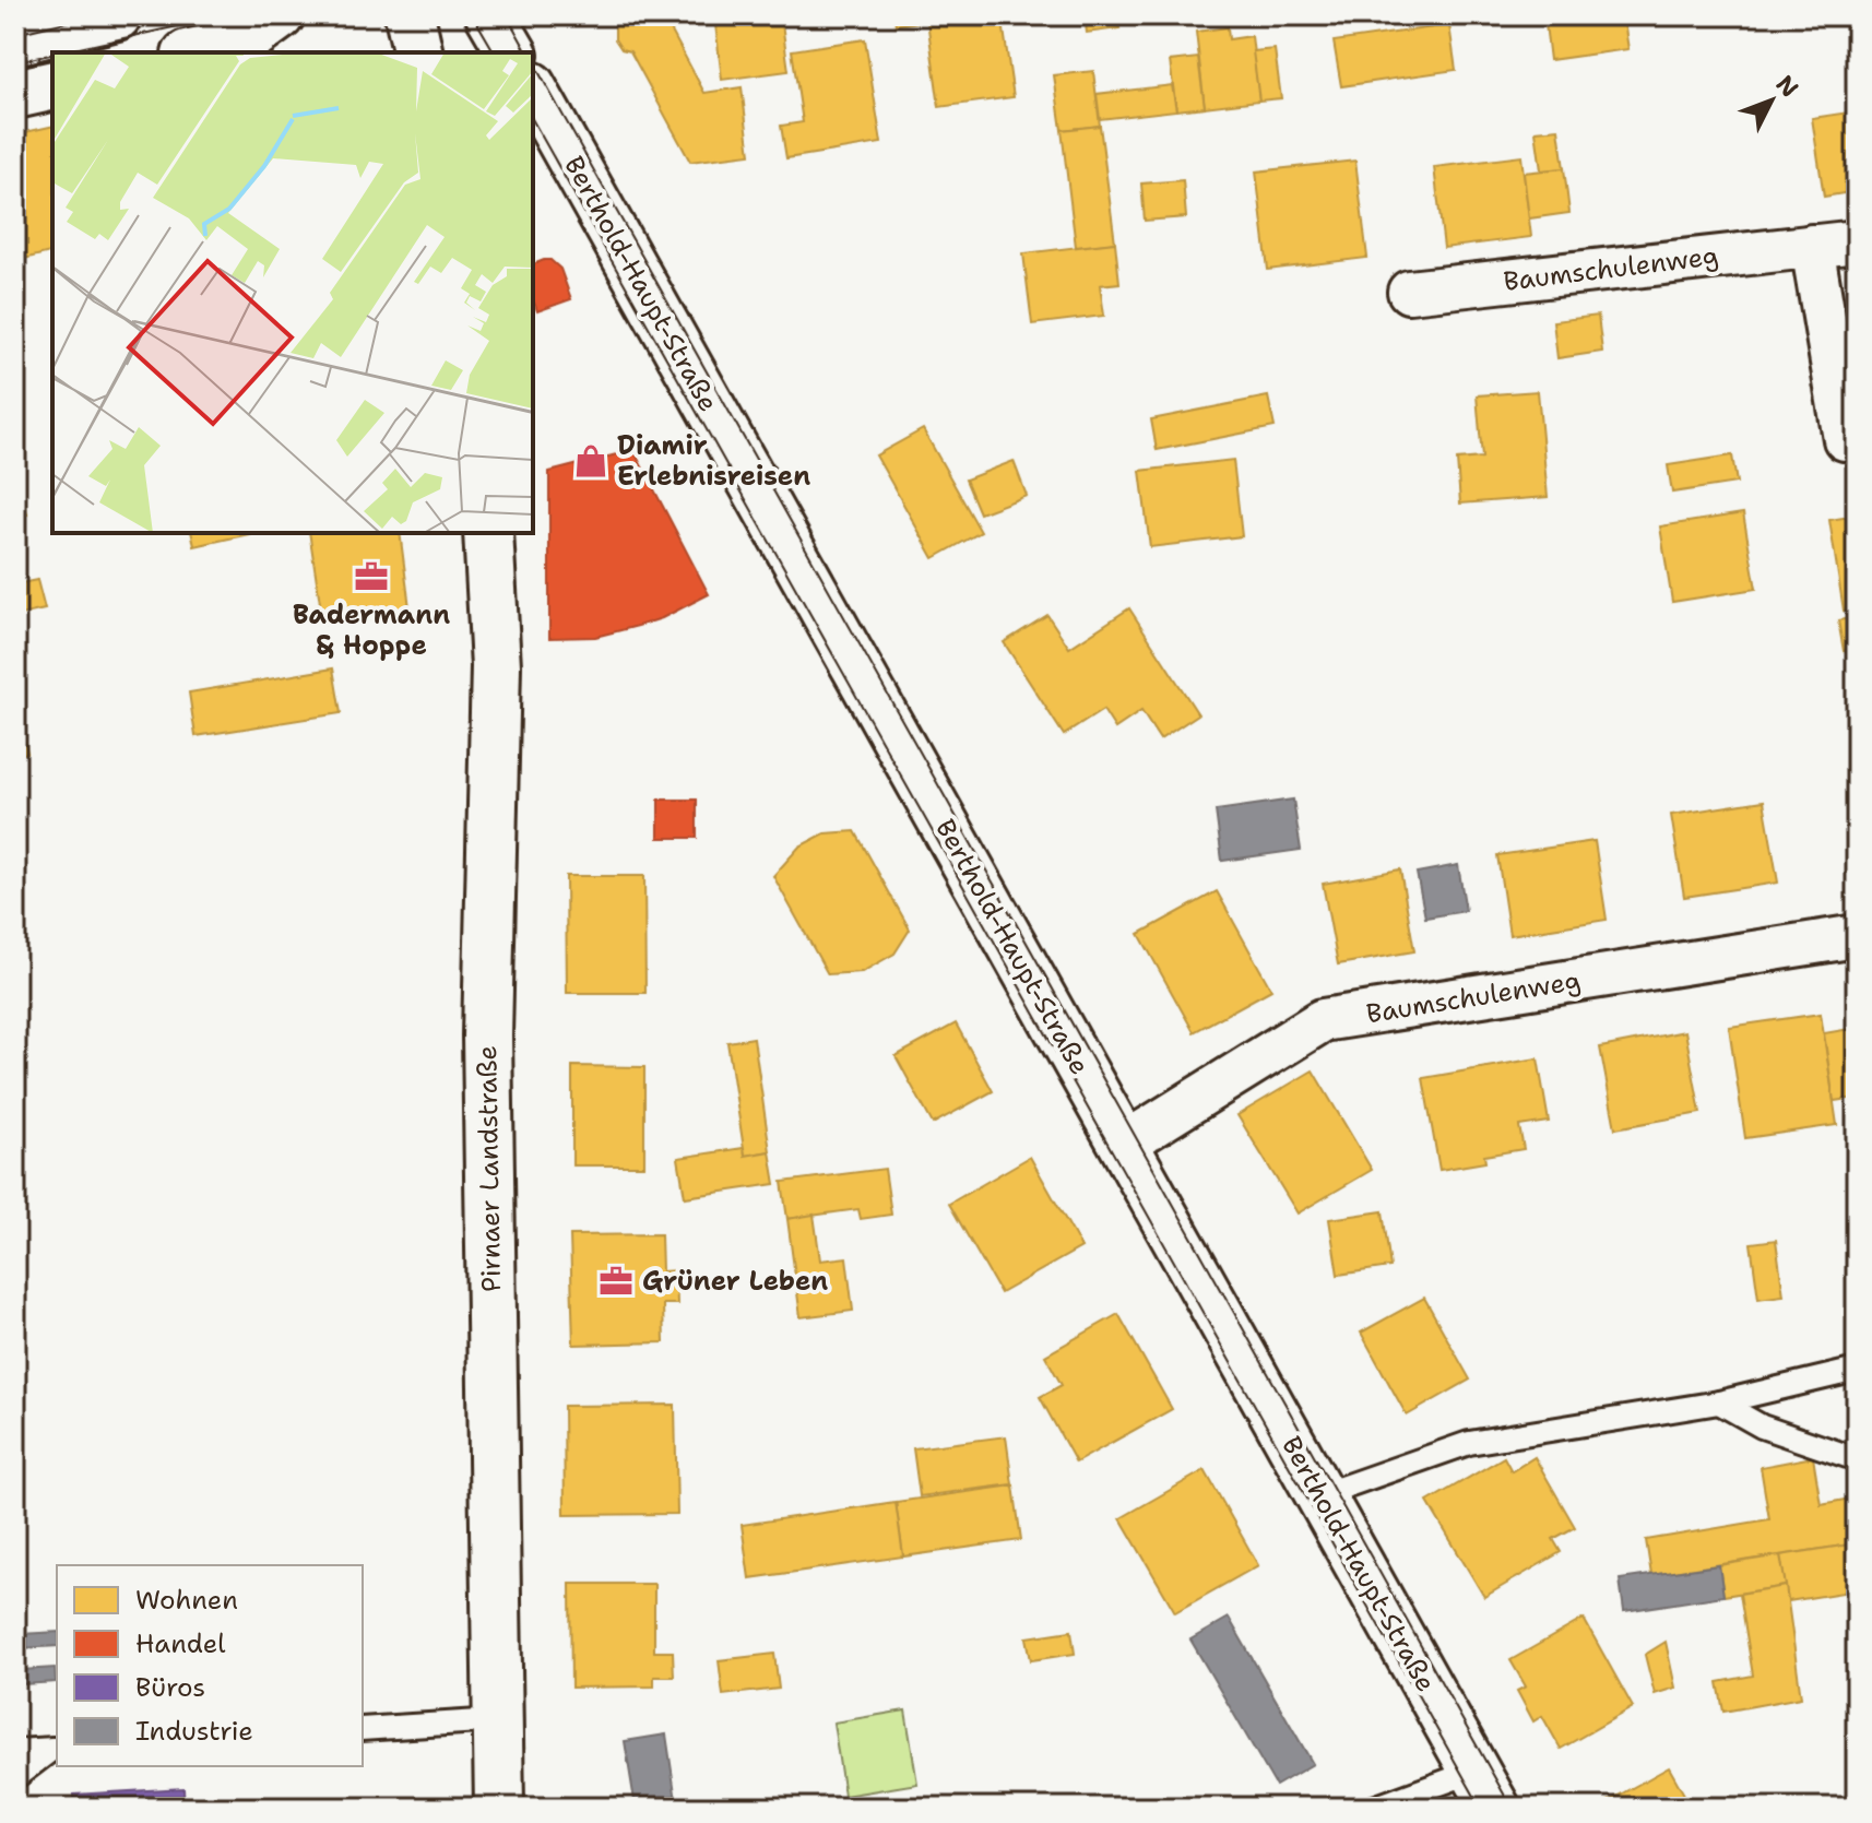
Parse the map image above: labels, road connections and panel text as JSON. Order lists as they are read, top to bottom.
{
  "streets": {
    "street": ["Baumschulenweg", "Berthold-Haupt-Straße", "Pirnaer Landstraße"]
  },
  "crossings": [
    ["Baumschulenweg", "Berthold-Haupt-Straße"]
  ],
  "places": {
    "shop": ["Diamir Erlebnisreisen"],
    "office": ["Badermann & Hoppe", "Grüner Leben"]
  },
  "legend": [
    "Wohnen",
    "Handel",
    "Büros",
    "Industrie"
  ],
  "north": "top right"
}
